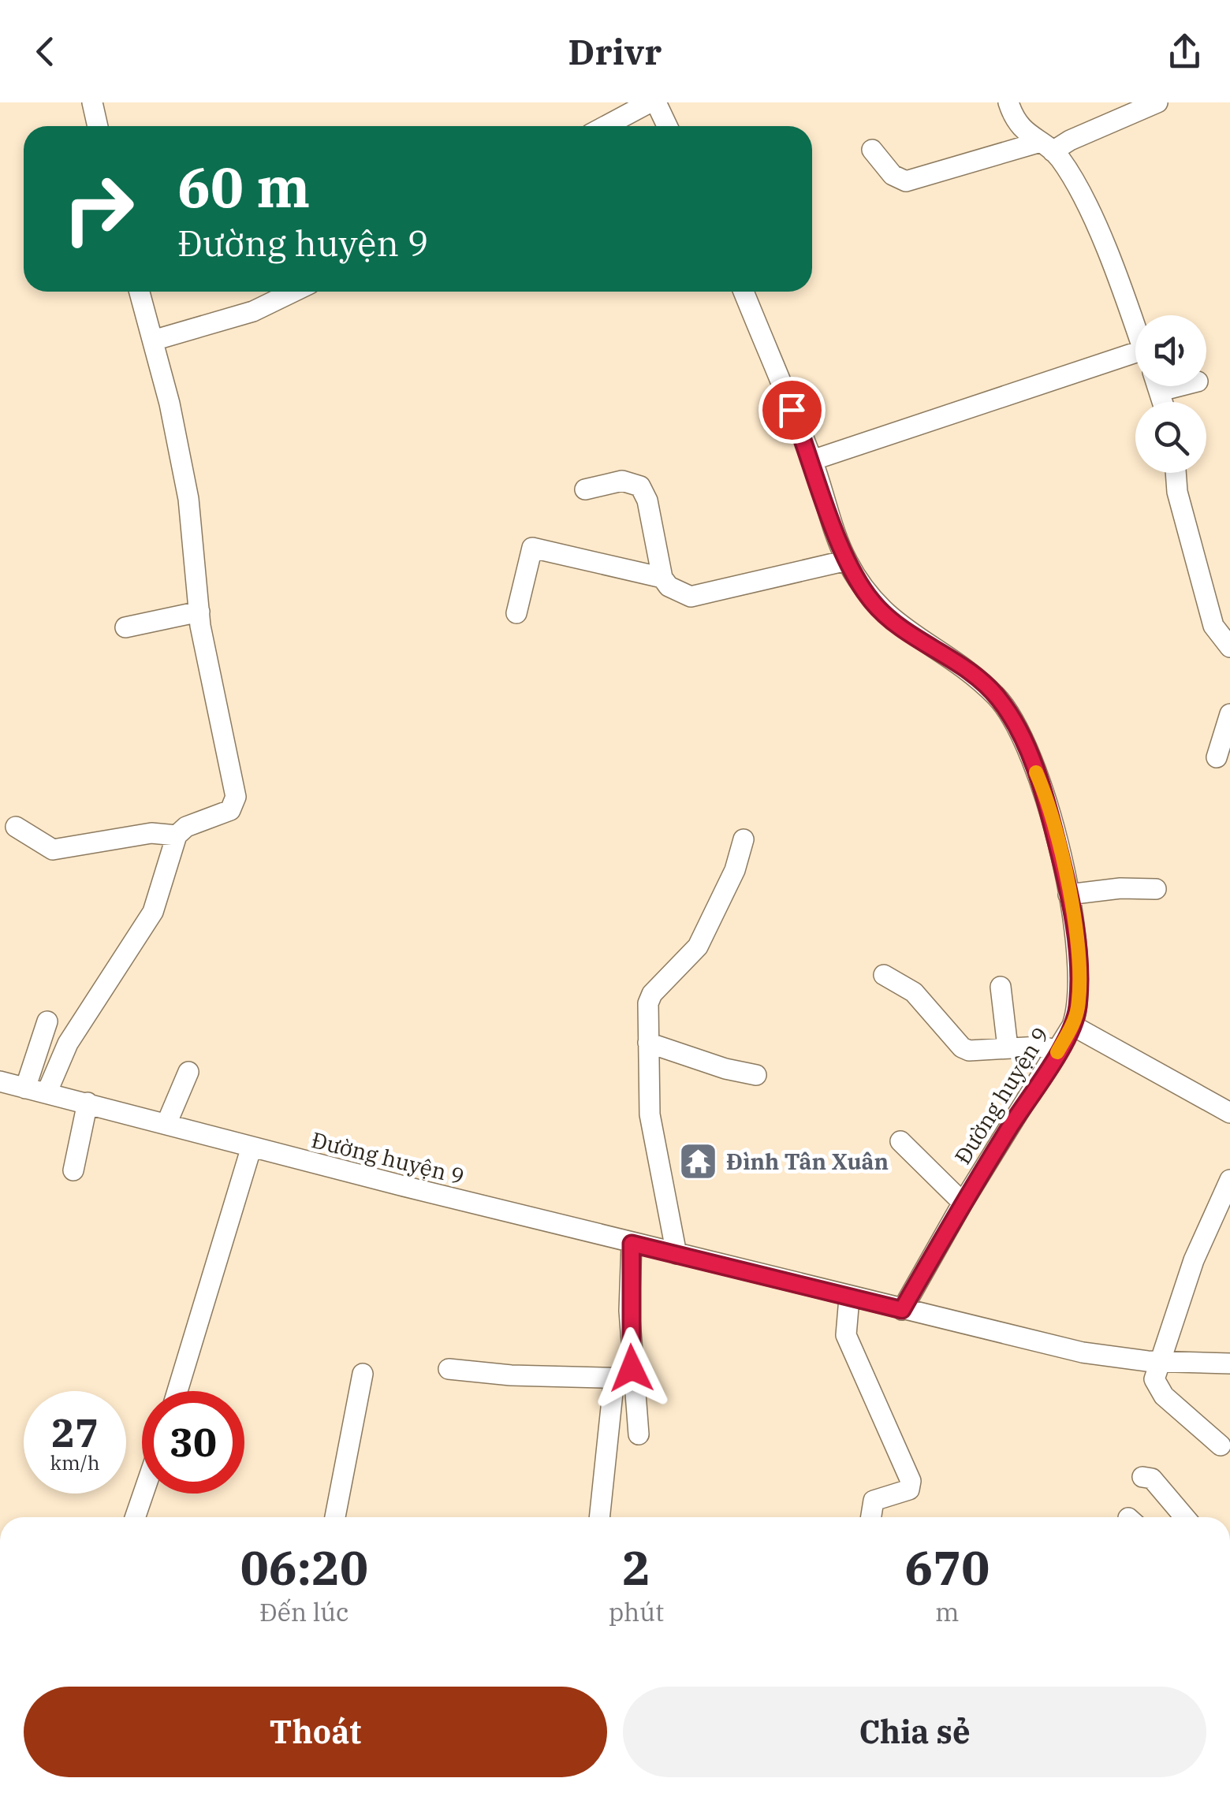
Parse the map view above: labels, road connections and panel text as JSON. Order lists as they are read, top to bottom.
{
  "streets": {
    "street": ["Đường huyện 9"]
  },
  "places": {
    "temple": ["Đình Tân Xuân"]
  },
  "page": {
    "header": "Drivr",
    "turn": ["60 m", "Đường huyện 9"],
    "speed": "27 km/h",
    "limit": "30",
    "eta": [
      "06:20",
      "Đến lúc",
      "2",
      "phút",
      "670",
      "m"
    ],
    "buttons": ["Thoát", "Chia sẻ"]
  }
}
